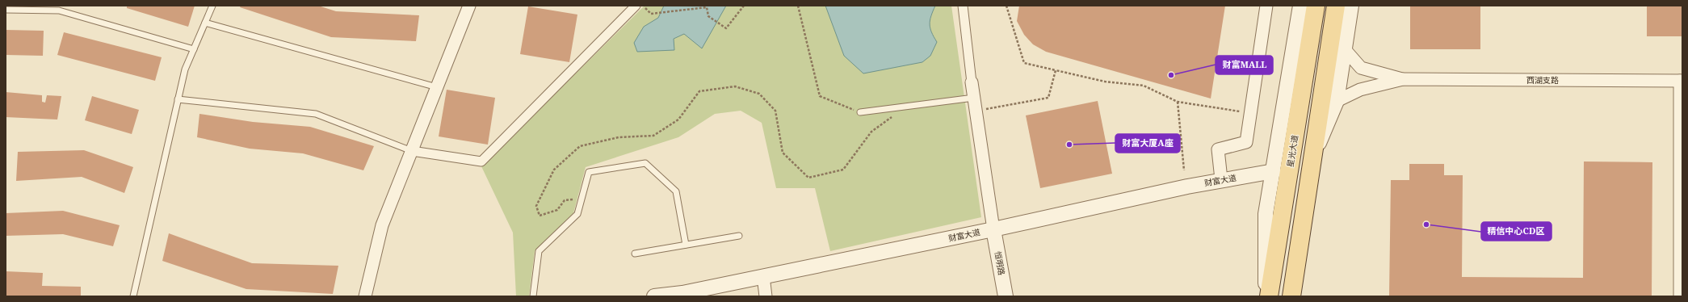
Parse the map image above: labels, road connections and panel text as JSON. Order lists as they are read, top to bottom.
{
  "streets": {
    "main road": ["星光大道"],
    "street": ["西湖支路", "财富大道", "恒明路"]
  },
  "crossings": [
    ["财富大道", "恒明路"]
  ],
  "places": ["财富MALL", "财富大厦A座", "精信中心CD区"]
}
